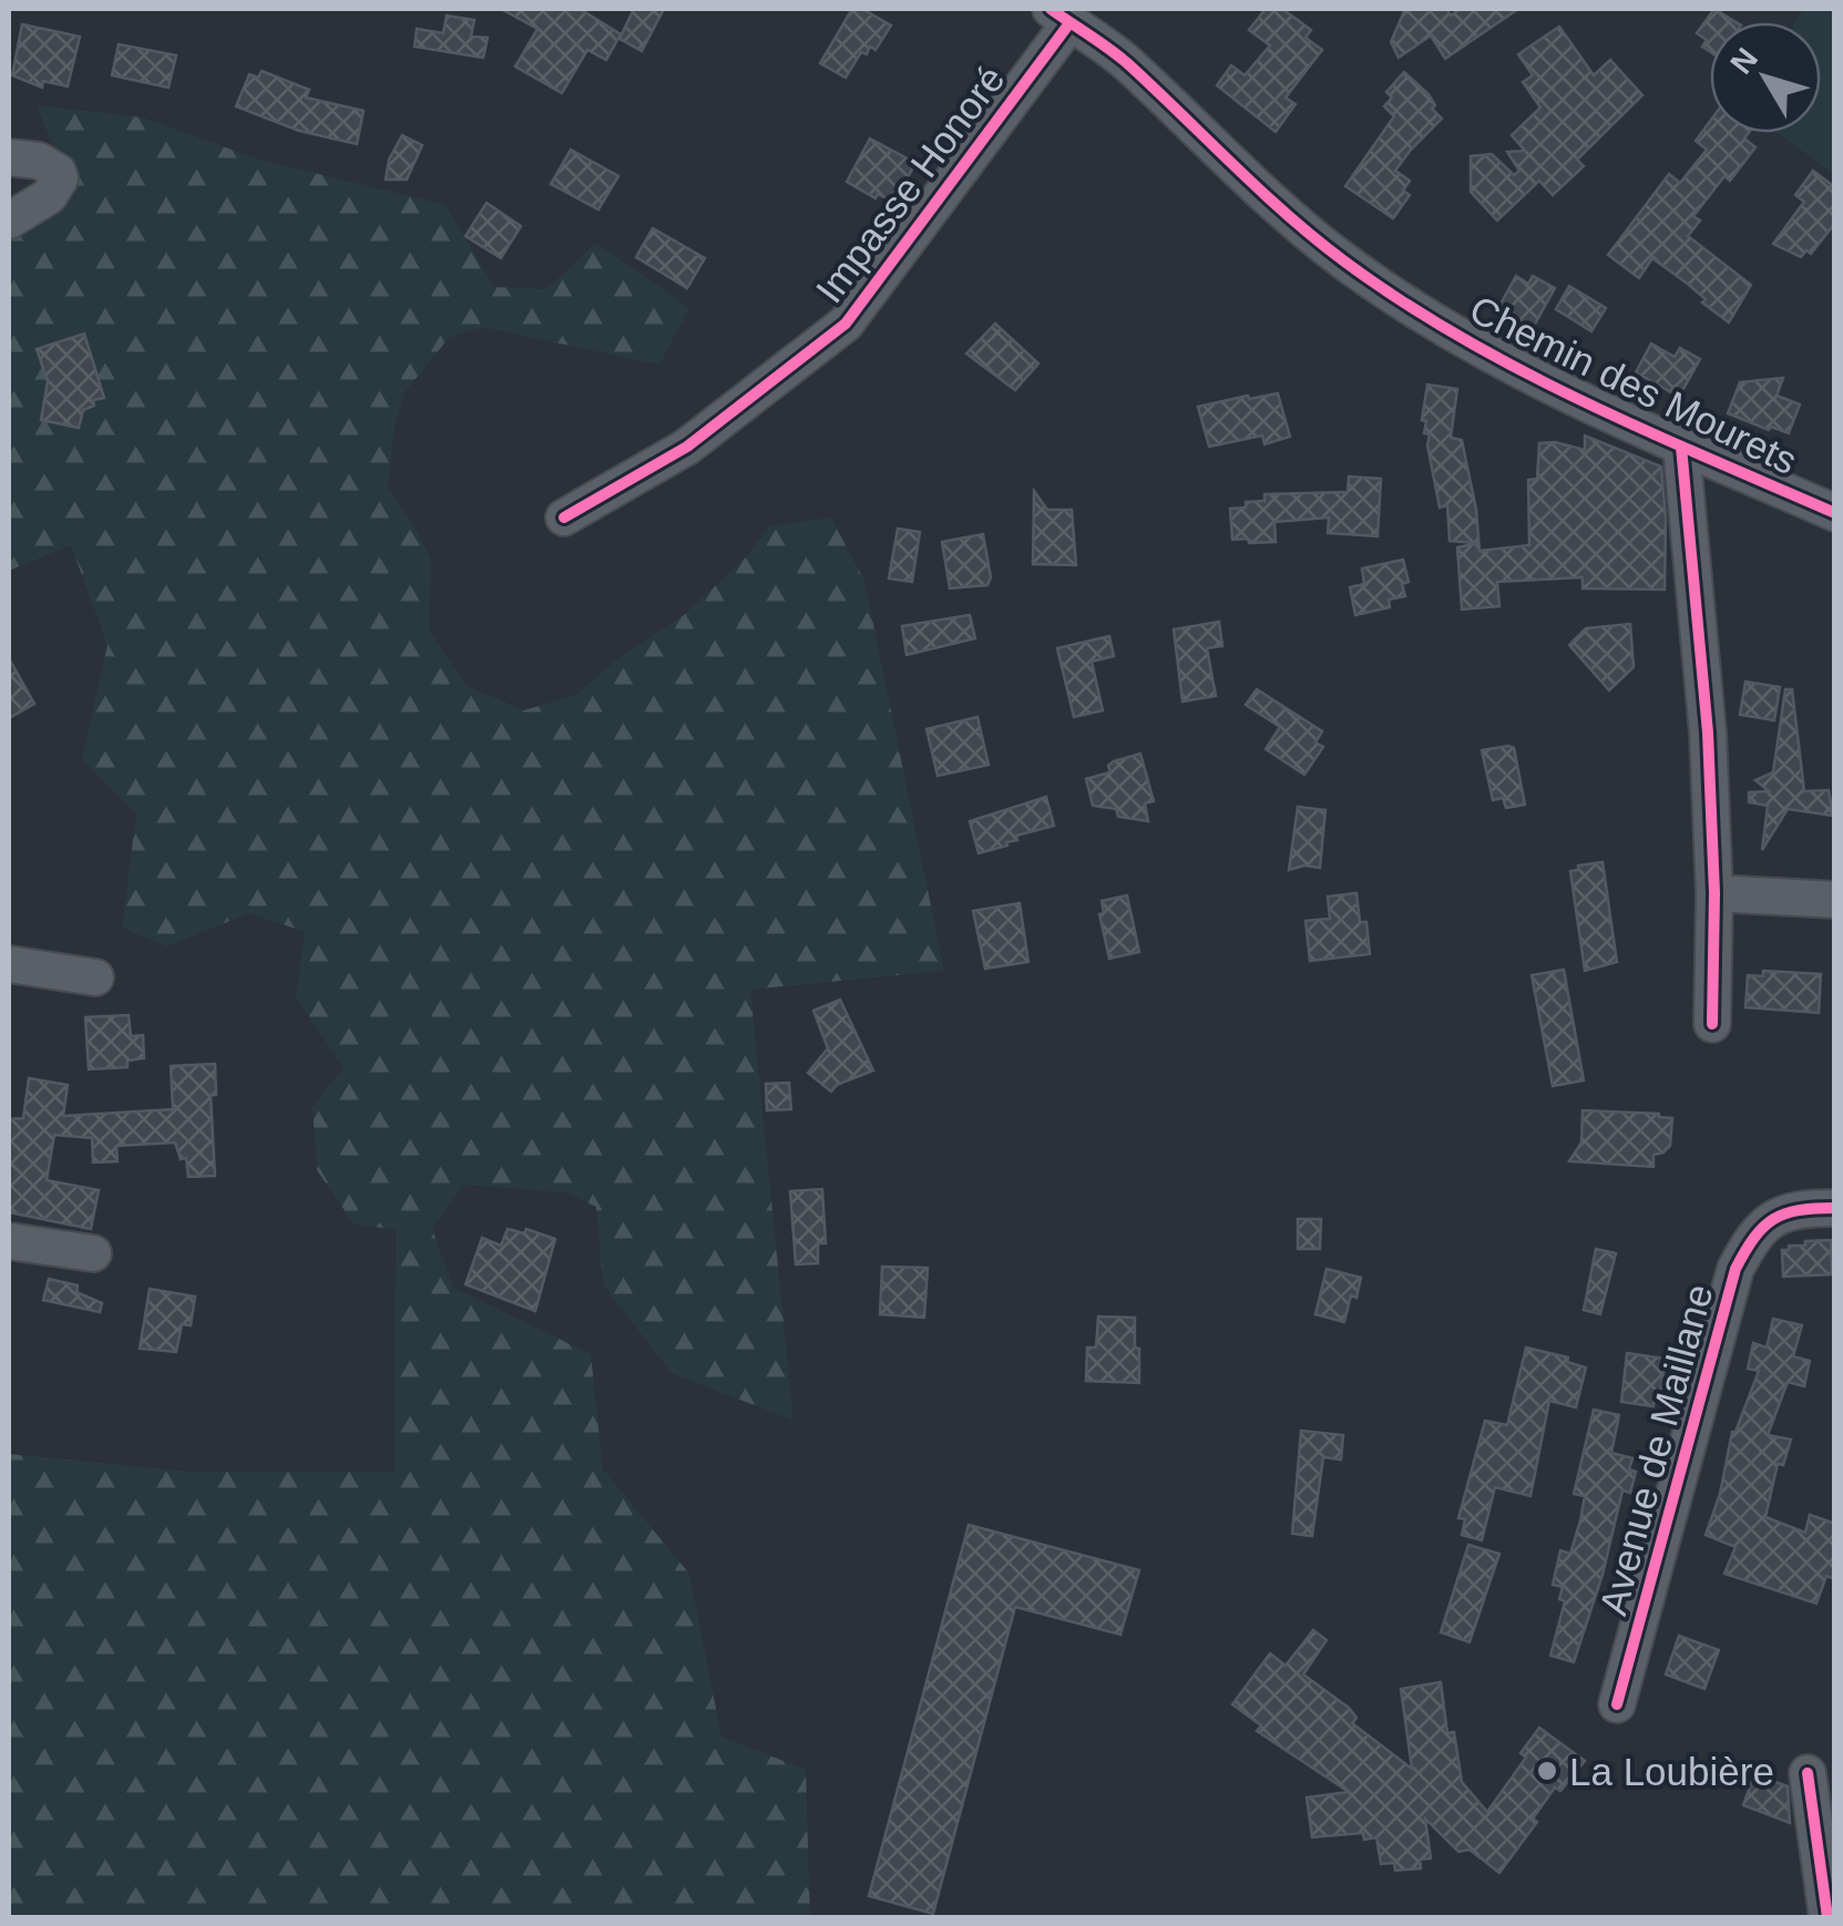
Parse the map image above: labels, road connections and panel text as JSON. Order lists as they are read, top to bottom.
{
  "streets": {
    "street": ["Impasse Honoré", "Chemin des Mourets", "Avenue de Maillane"]
  },
  "crossings": [
    ["Impasse Honoré", "Chemin des Mourets"]
  ],
  "places": ["La Loubière"],
  "north": "top left"
}
